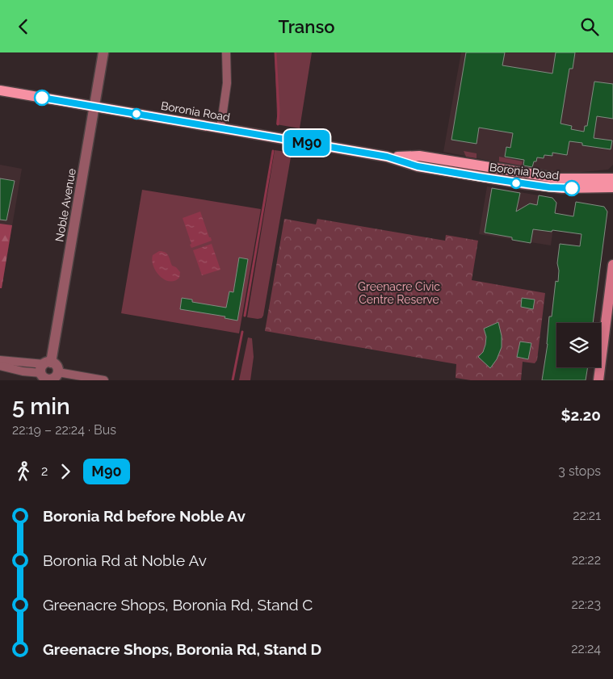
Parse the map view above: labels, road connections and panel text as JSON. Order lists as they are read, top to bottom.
{
  "streets": {
    "main road": ["Boronia Road"],
    "street": ["Noble Avenue"]
  },
  "crossings": [
    ["Boronia Road", "Noble Avenue"]
  ],
  "parks": ["Greenacre Civic Centre Reserve"],
  "lines": ["bus line M90"],
  "page": {
    "header": "Transo",
    "on_map": "M90",
    "heading": ["5 min", "22:19 – 22:24 · Bus", "$2.20"],
    "legs": ["2", "M90", "3 stops"],
    "list": [
      {
        "name": "Boronia Rd before Noble Av",
        "value": "22:21"
      },
      {
        "name": "Boronia Rd at Noble Av",
        "value": "22:22"
      },
      {
        "name": "Greenacre Shops, Boronia Rd, Stand C",
        "value": "22:23"
      },
      {
        "name": "Greenacre Shops, Boronia Rd, Stand D",
        "value": "22:24"
      }
    ]
  }
}
